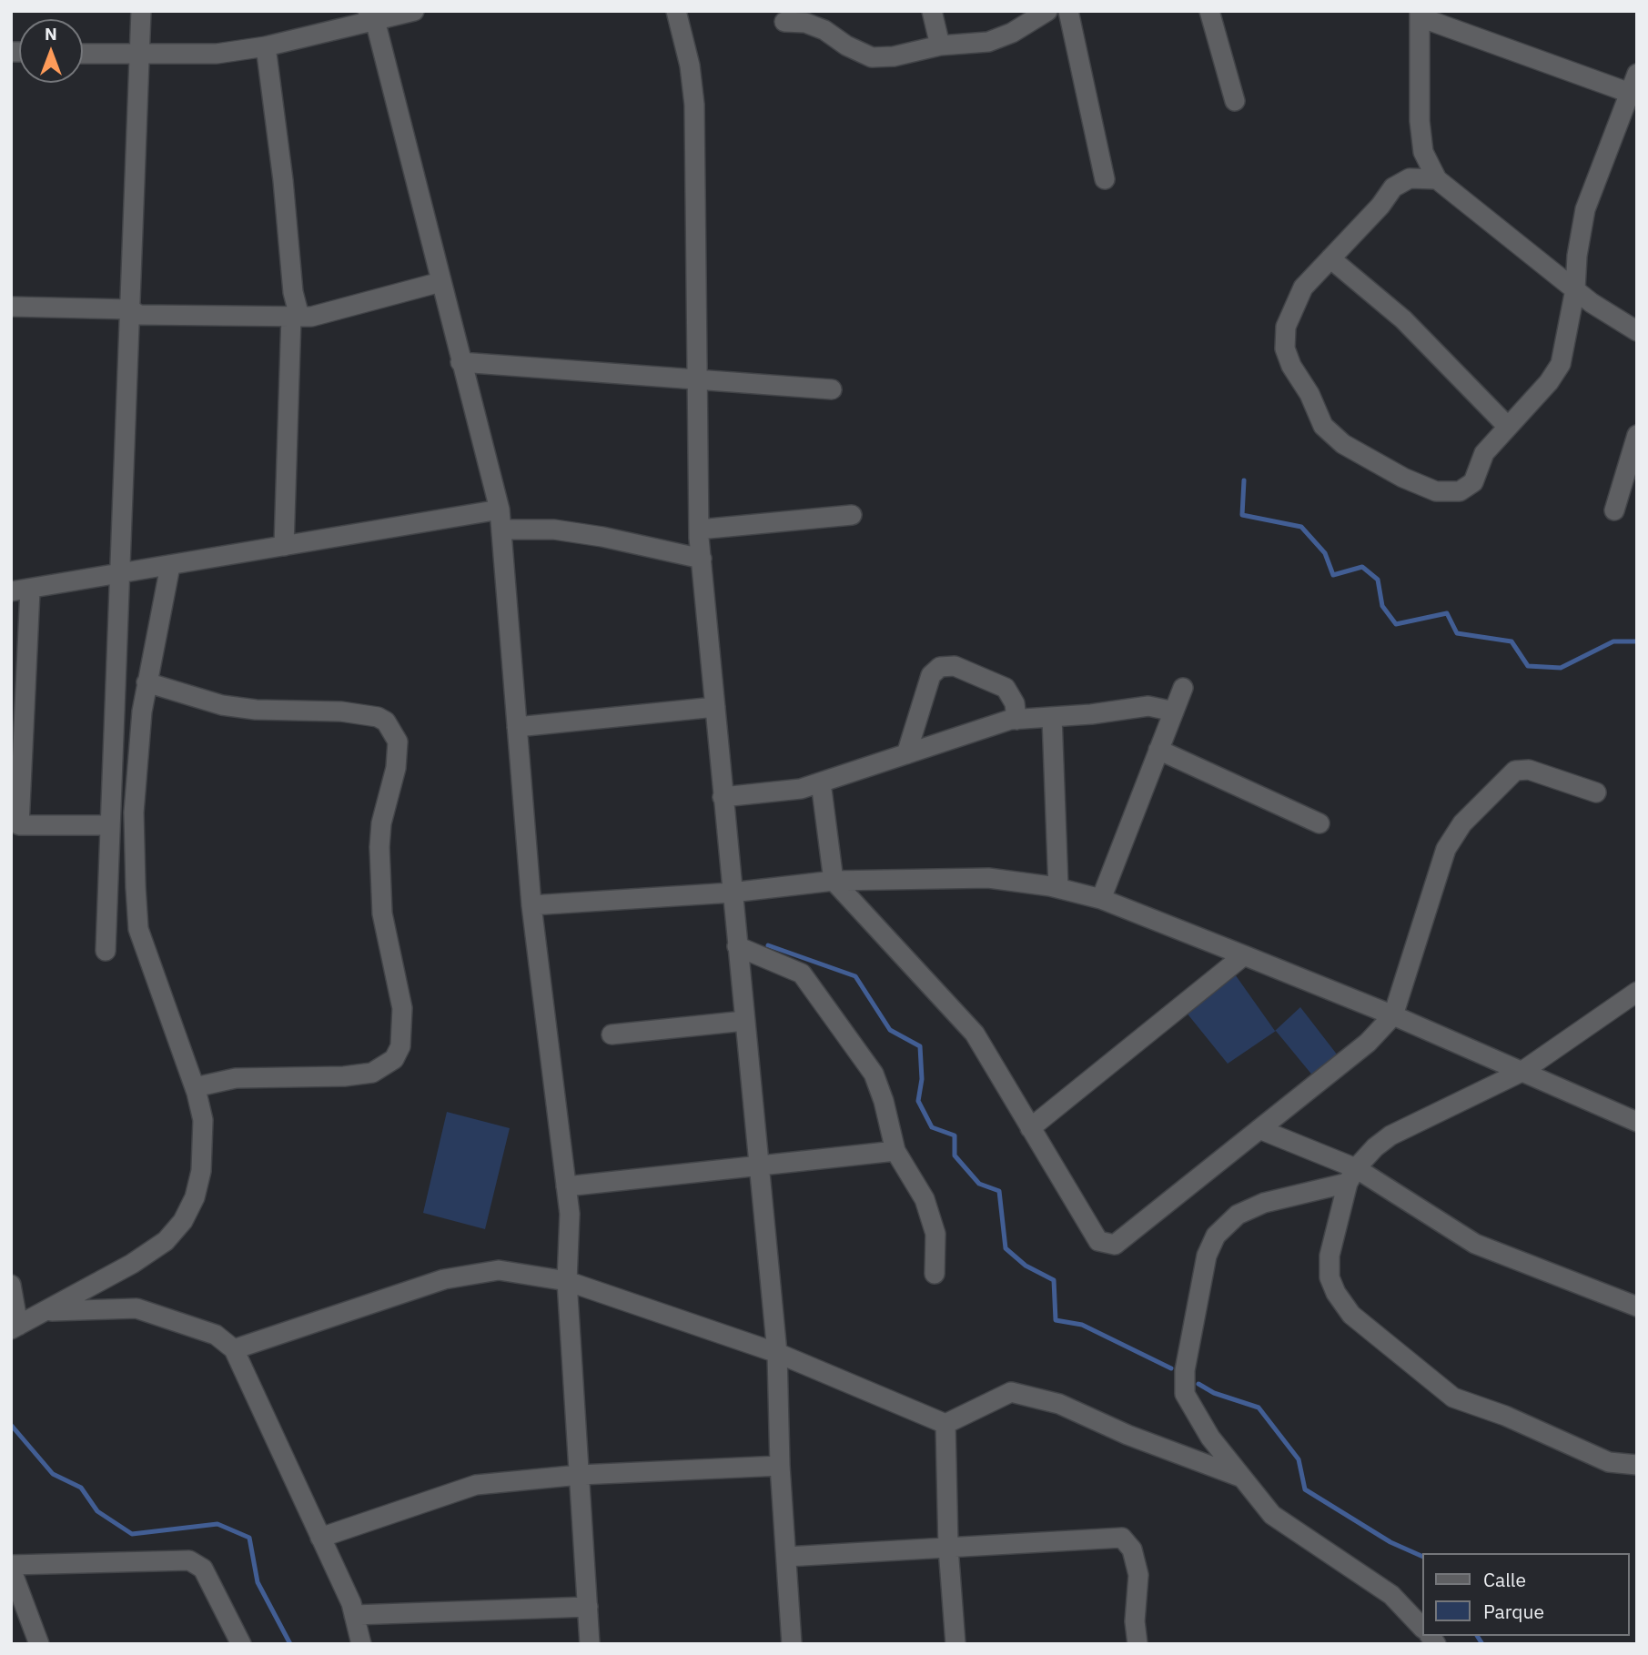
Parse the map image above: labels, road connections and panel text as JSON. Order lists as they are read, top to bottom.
{
  "legend": ["Calle", "Parque"],
  "north": "top"
}
